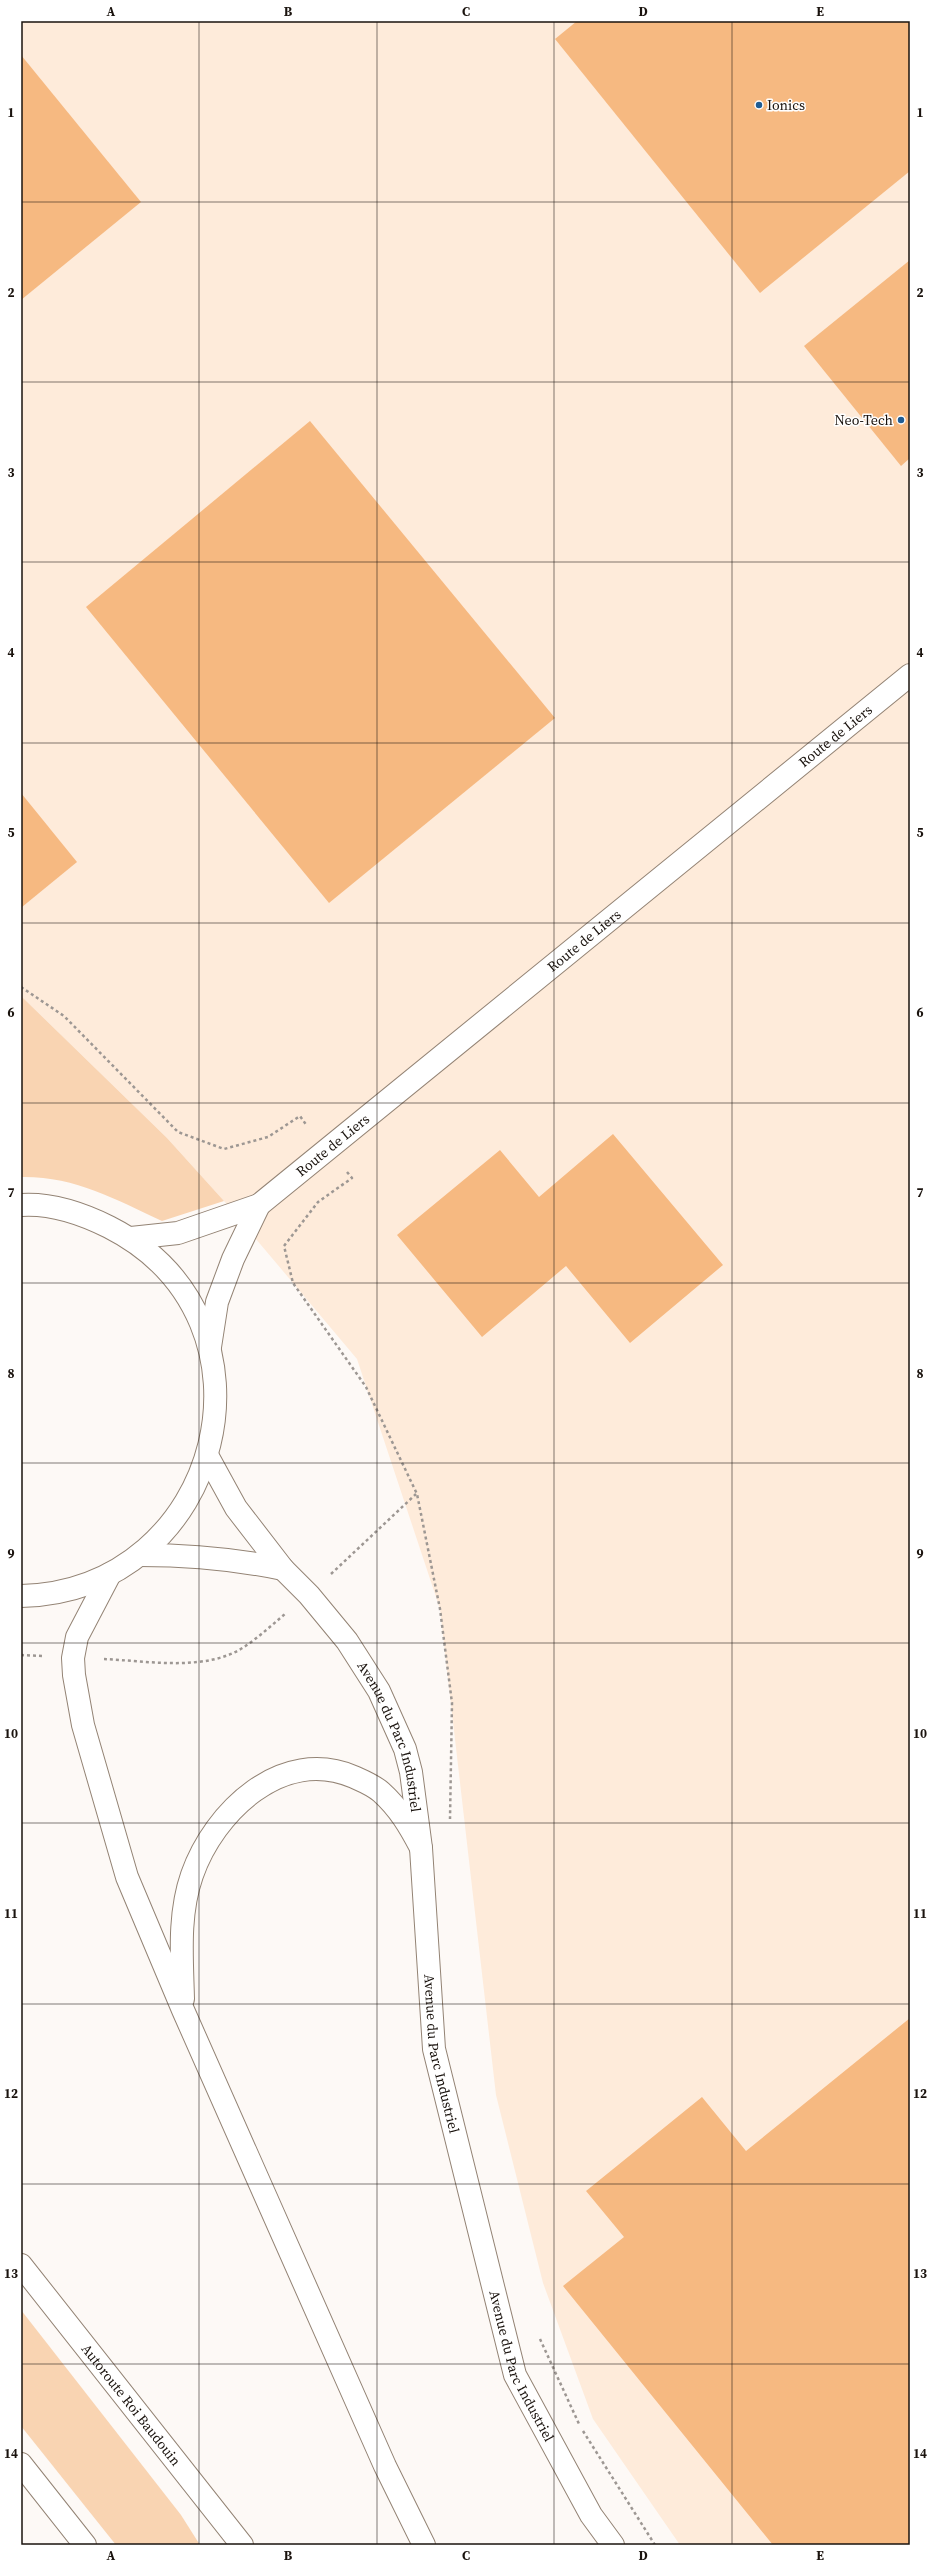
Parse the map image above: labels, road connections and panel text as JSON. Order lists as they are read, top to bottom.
{
  "streets": {
    "main road": ["Route de Liers", "Avenue du Parc Industriel", "Autoroute Roi Baudouin"]
  },
  "places": ["Ionics", "Neo-Tech"],
  "grid": {
    "columns": [
      "A",
      "B",
      "C",
      "D",
      "E"
    ],
    "rows": [
      "1",
      "2",
      "3",
      "4",
      "5",
      "6",
      "7",
      "8",
      "9",
      "10",
      "11",
      "12",
      "13",
      "14"
    ]
  }
}
